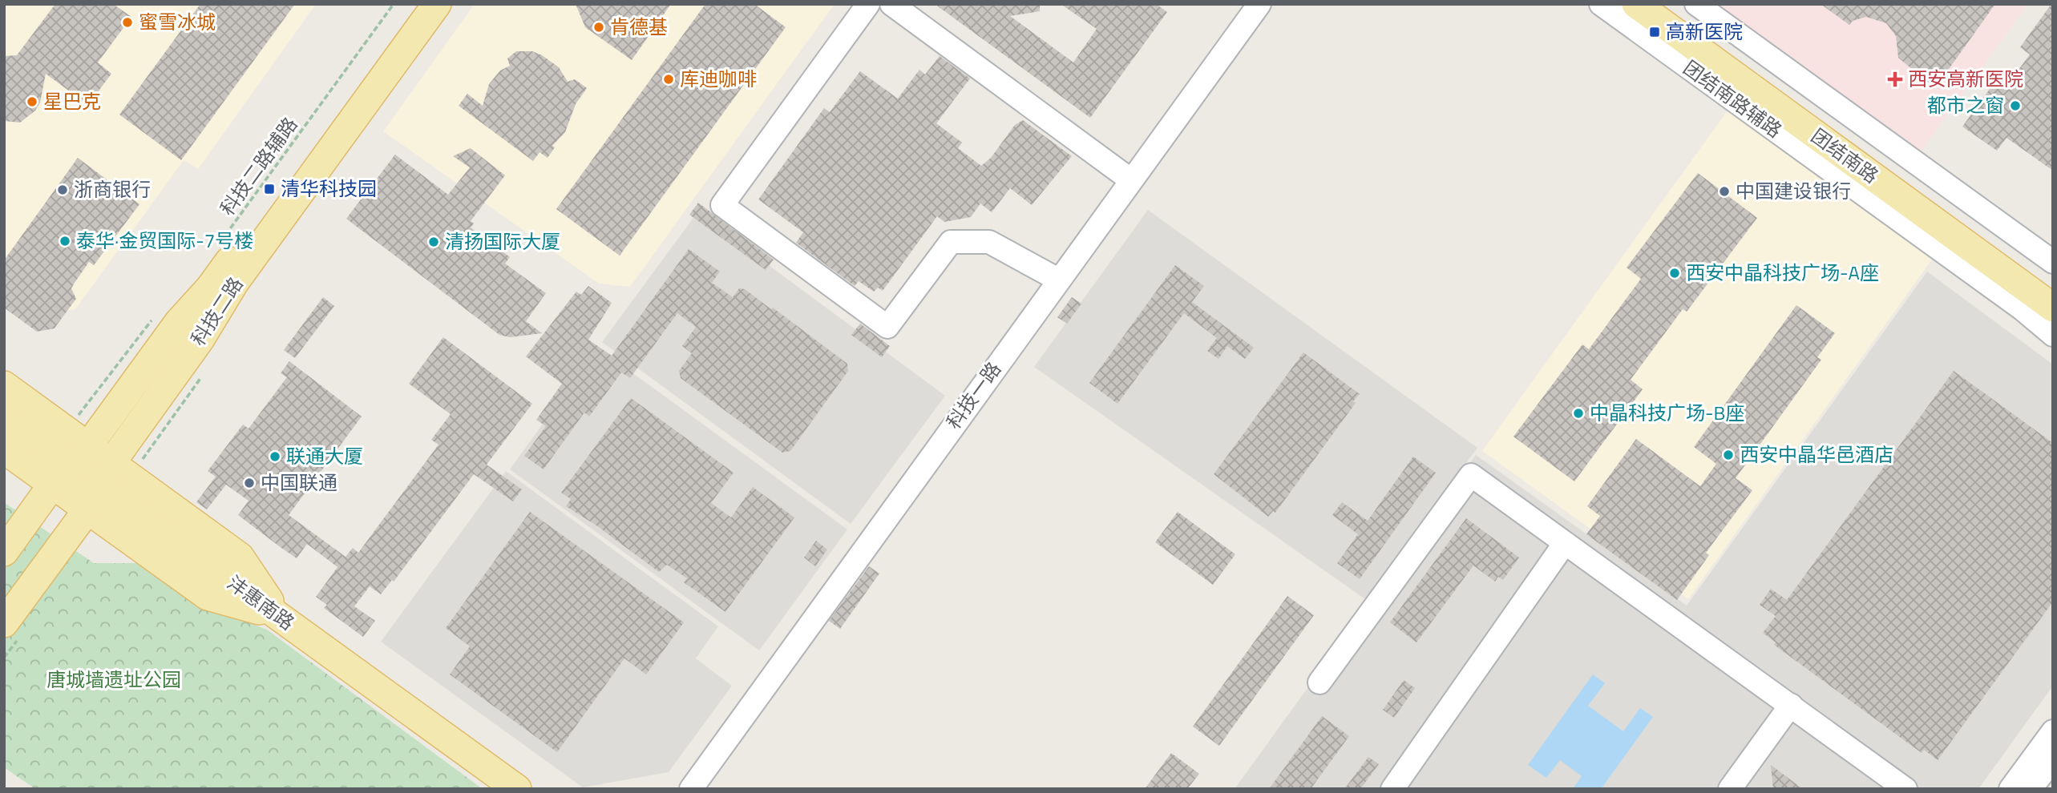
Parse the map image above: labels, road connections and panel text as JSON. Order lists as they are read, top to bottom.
{
  "streets": {
    "main road": ["团结南路", "科技二路", "沣惠南路"],
    "street": ["团结南路辅路", "科技一路"],
    "path": ["科技二路辅路"]
  },
  "parks": ["唐城墙遗址公园"],
  "places": {
    "other": [
      "蜜雪冰城",
      "肯德基",
      "库迪咖啡",
      "星巴克",
      "都市之窗",
      "浙商银行",
      "中国建设银行",
      "泰华·金贸国际-7号楼",
      "清扬国际大厦",
      "西安中晶科技广场-A座",
      "中晶科技广场-B座",
      "西安中晶华邑酒店",
      "联通大厦",
      "中国联通"
    ],
    "transit": ["高新医院", "清华科技园"],
    "health": ["西安高新医院"]
  }
}
